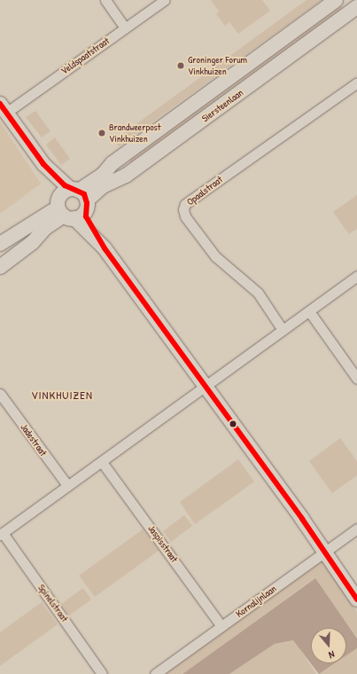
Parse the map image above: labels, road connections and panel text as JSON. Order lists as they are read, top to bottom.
{
  "streets": {
    "main road": ["Siersteenlaan"],
    "street": [
      "Veldspaatstraat",
      "Opaalstraat",
      "Jadestraat",
      "Jaspisstraat",
      "Kornalijnlaan",
      "Spinelstraat"
    ]
  },
  "crossings": [
    ["Jaspisstraat", "Kornalijnlaan"]
  ],
  "districts": ["VINKHUIZEN"],
  "places": ["Groninger Forum Vinkhuizen", "Brandweerpost Vinkhuizen"],
  "north": "bottom"
}
